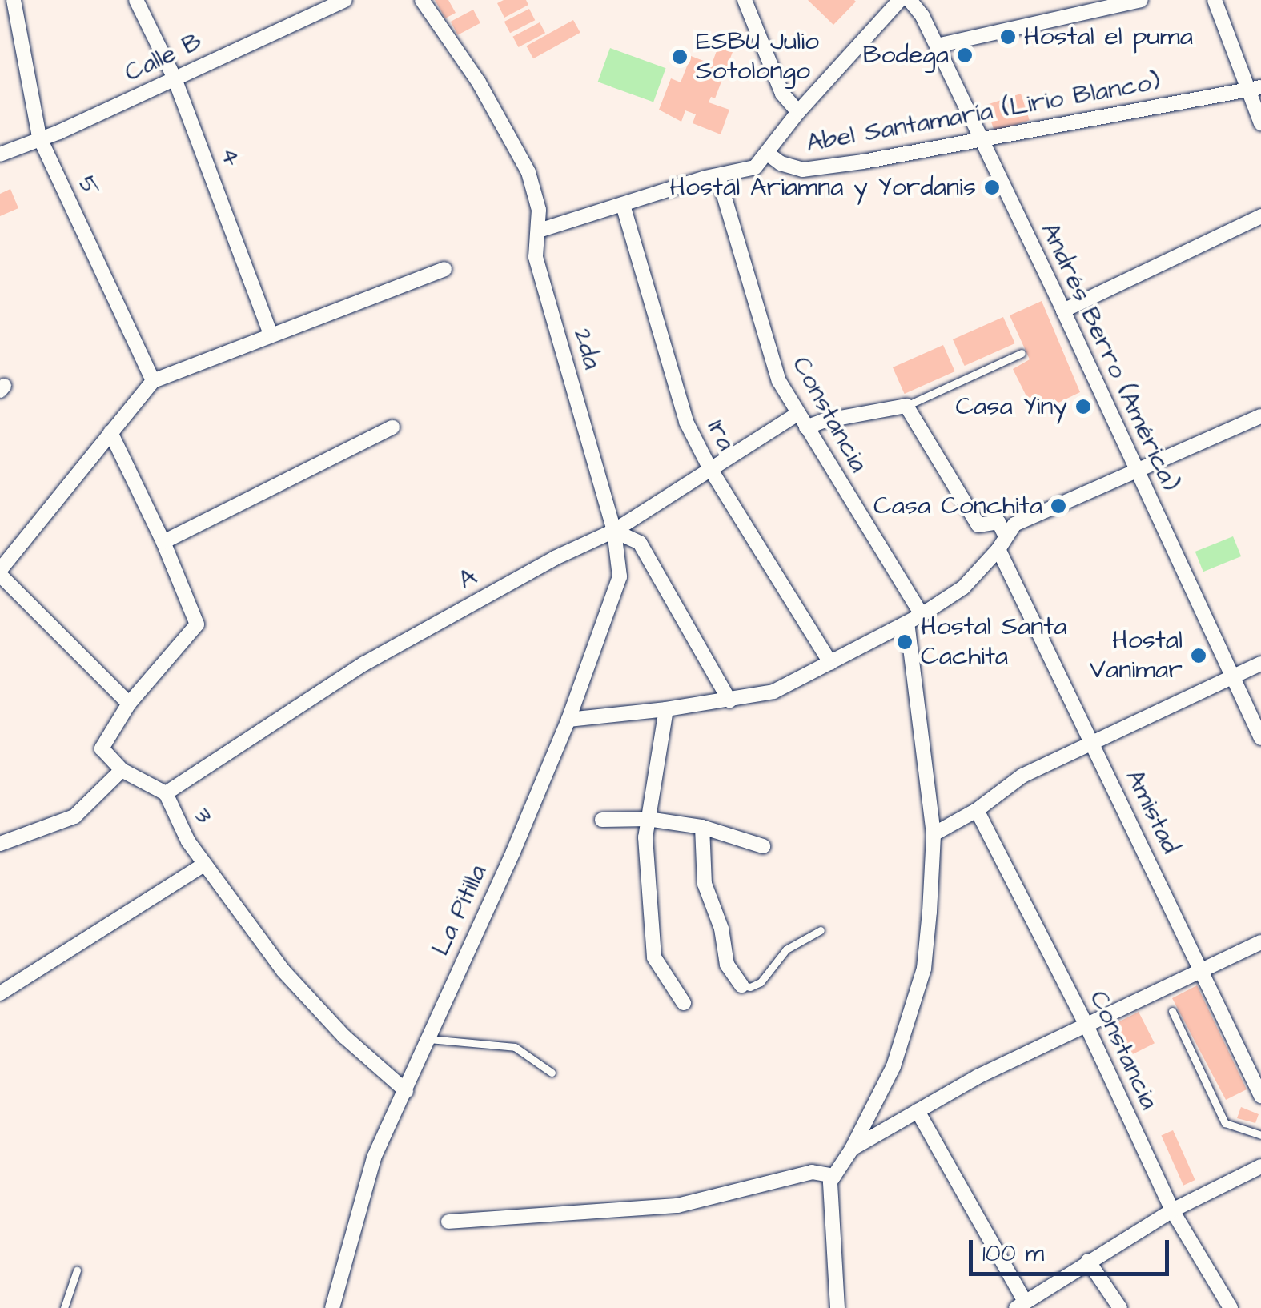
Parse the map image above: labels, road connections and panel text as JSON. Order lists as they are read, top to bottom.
{
  "streets": {
    "street": [
      "Calle B",
      "Abel Santamaría (Lirio Blanco)",
      "4",
      "5",
      "2da",
      "Andrés Berro (América)",
      "Constancia",
      "1ra",
      "A",
      "Amistad",
      "3",
      "La Pitilla"
    ]
  },
  "crossings": [
    ["Calle B", "4"],
    ["Calle B", "5"],
    ["Abel Santamaría (Lirio Blanco)", "Andrés Berro (América)"],
    ["2da", "A"],
    ["2da", "La Pitilla"],
    ["Constancia", "A"],
    ["1ra", "A"],
    ["A", "3"],
    ["A", "La Pitilla"],
    ["3", "La Pitilla"]
  ],
  "places": [
    "Hostal el puma",
    "Bodega",
    "ESBU Julio Sotolongo",
    "Hostal Ariamna y Yordanis",
    "Casa Yiny",
    "Casa Conchita",
    "Hostal Santa Cachita",
    "Hostal Vanimar"
  ],
  "scale_bar": "100 m"
}
